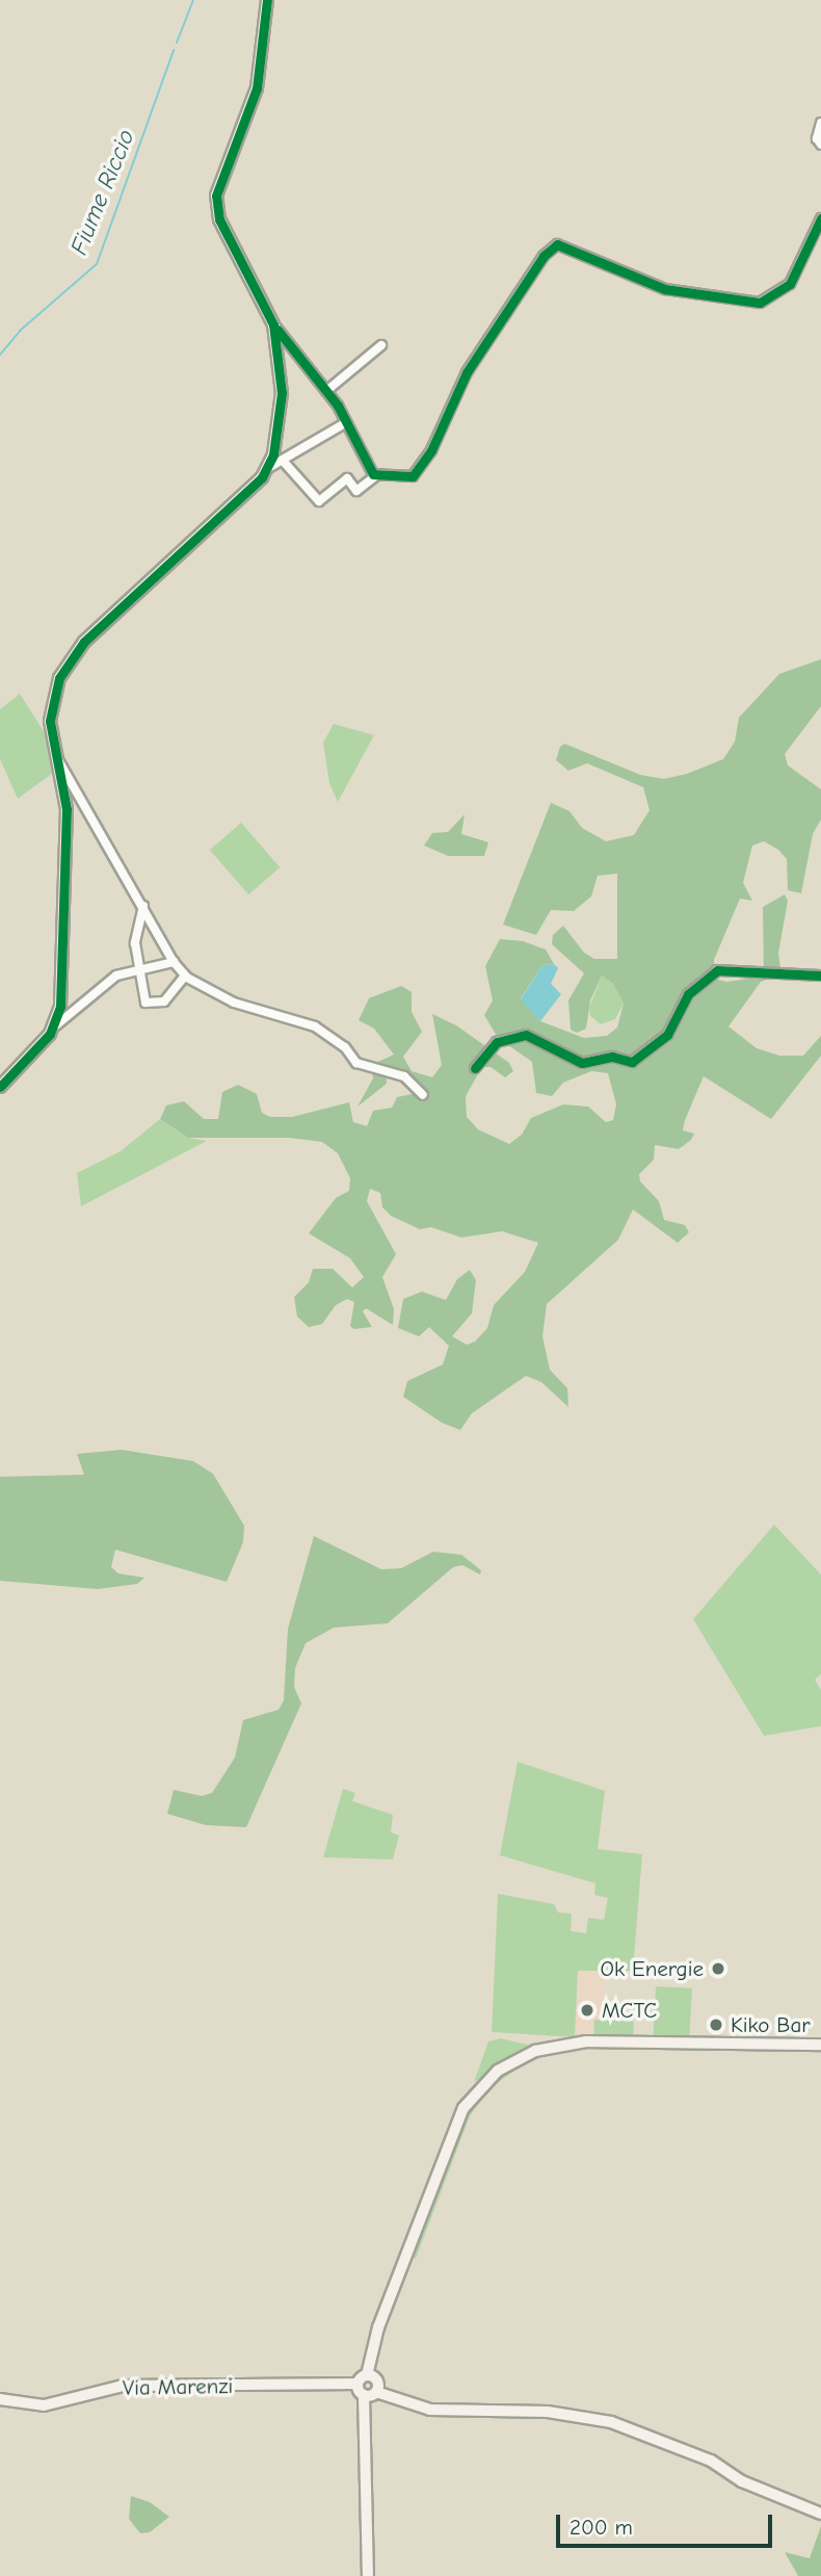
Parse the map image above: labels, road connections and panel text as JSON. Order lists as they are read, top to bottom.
{
  "streets": {
    "street": ["Via Marenzi"]
  },
  "water": ["Fiume Riccio"],
  "places": ["Ok Energie", "MCTC", "Kiko Bar"],
  "scale_bar": "200 m"
}
